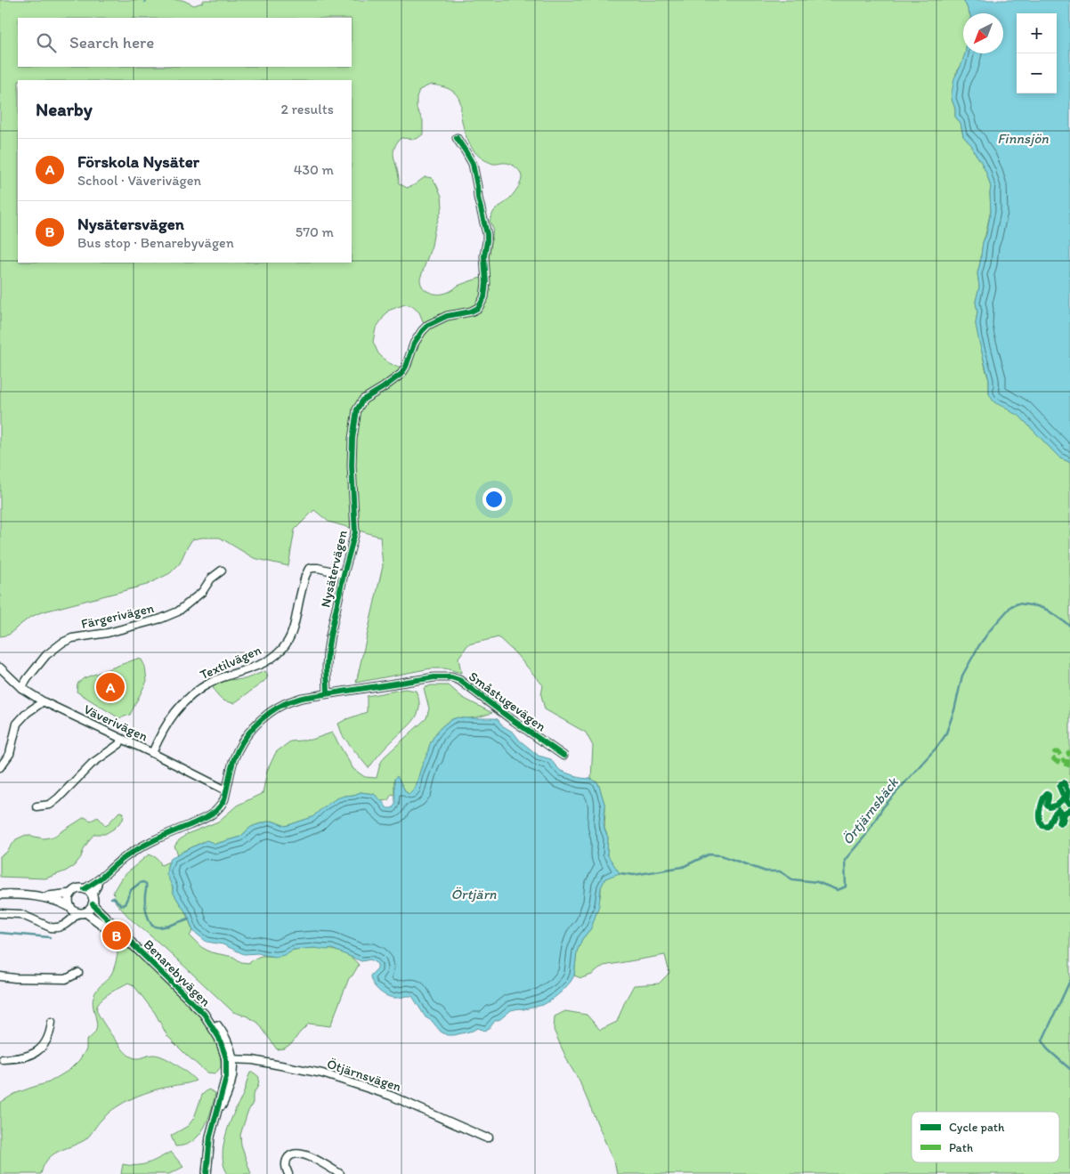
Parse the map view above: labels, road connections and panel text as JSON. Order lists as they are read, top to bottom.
{
  "streets": {
    "street": [
      "Nysätervägen",
      "Färgerivägen",
      "Textilvägen",
      "Småstugevägen",
      "Väverivägen",
      "Benarebyvägen",
      "Ötjärnsvägen"
    ]
  },
  "crossings": [
    ["Nysätervägen", "Textilvägen"],
    ["Nysätervägen", "Småstugevägen"],
    ["Färgerivägen", "Väverivägen"],
    ["Textilvägen", "Väverivägen"],
    ["Benarebyvägen", "Ötjärnsvägen"]
  ],
  "water": ["Finnsjön", "Örtjärnsbäck", "Örtjärn"],
  "legend": ["Cycle path", "Path"],
  "north": "bottom left",
  "page": {
    "map_buttons": ["+", "−"],
    "search": "Search here",
    "heading": ["Nearby", "2 results"],
    "list": [
      {
        "mark": "A",
        "name": "Förskola Nysäter",
        "note": "School · Väverivägen",
        "value": "430 m"
      },
      {
        "mark": "B",
        "name": "Nysätersvägen",
        "note": "Bus stop · Benarebyvägen",
        "value": "570 m"
      }
    ],
    "pins": ["A", "B"]
  }
}
